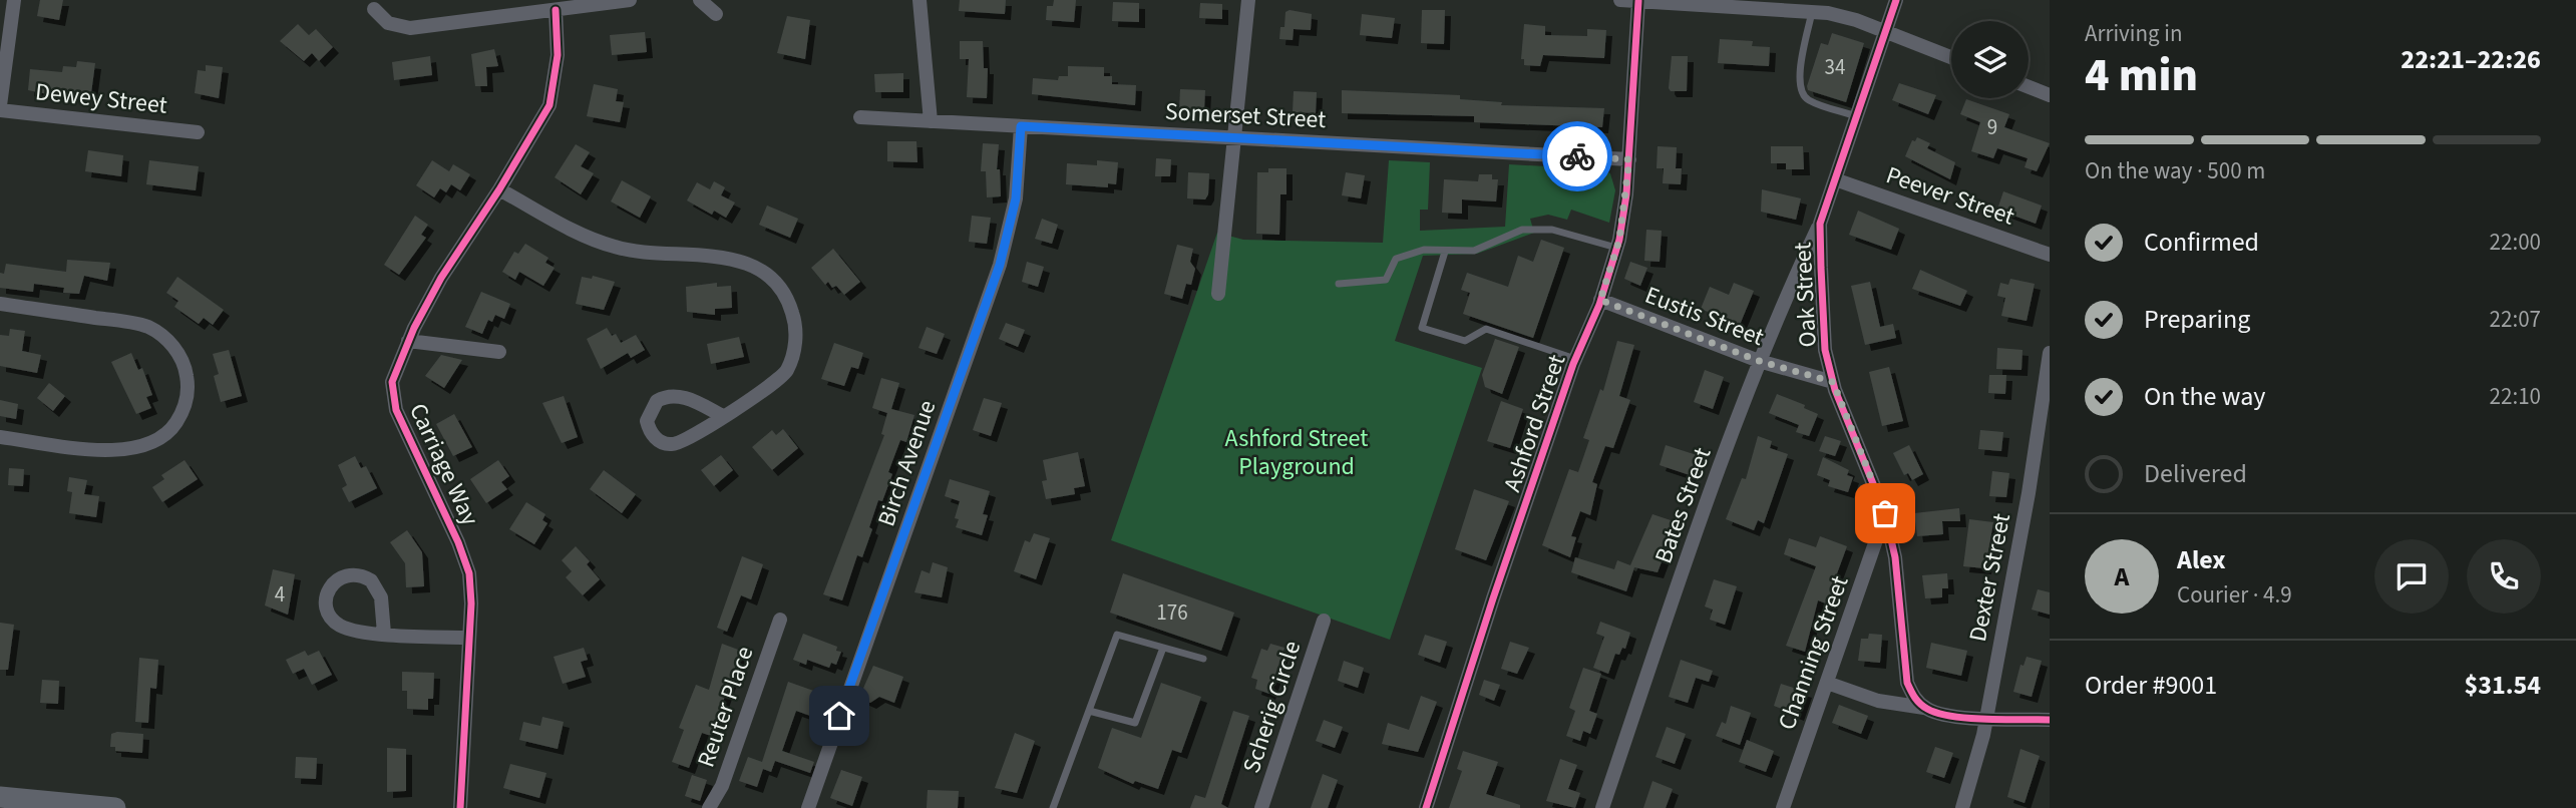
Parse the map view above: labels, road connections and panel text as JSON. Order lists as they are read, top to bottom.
{
  "streets": {
    "street": [
      "Dewey Street",
      "Somerset Street",
      "Peever Street",
      "Oak Street",
      "Eustis Street",
      "Ashford Street",
      "Birch Avenue",
      "Carriage Way",
      "Bates Street",
      "Dexter Street",
      "Channing Street",
      "Reuter Place",
      "Scherig Circle"
    ]
  },
  "crossings": [
    ["Somerset Street", "Ashford Street"],
    ["Somerset Street", "Birch Avenue"],
    ["Peever Street", "Oak Street"],
    ["Oak Street", "Eustis Street"],
    ["Oak Street", "Bates Street"],
    ["Oak Street", "Channing Street"],
    ["Eustis Street", "Ashford Street"],
    ["Eustis Street", "Bates Street"]
  ],
  "parks": ["Ashford Street Playground"],
  "house_numbers": [
    "34",
    "9",
    "4",
    "176"
  ],
  "page": {
    "heading": ["4 min", "Arriving in", "22:21–22:26"],
    "panel": [
      "Alex",
      "Courier · 4.9",
      "Order #9001",
      "$31.54"
    ],
    "bar": "On the way · 500 m",
    "list": [
      ["Confirmed", "22:00"],
      ["Preparing", "22:07"],
      ["On the way", "22:10"],
      "Delivered"
    ],
    "round": "A"
  }
}
